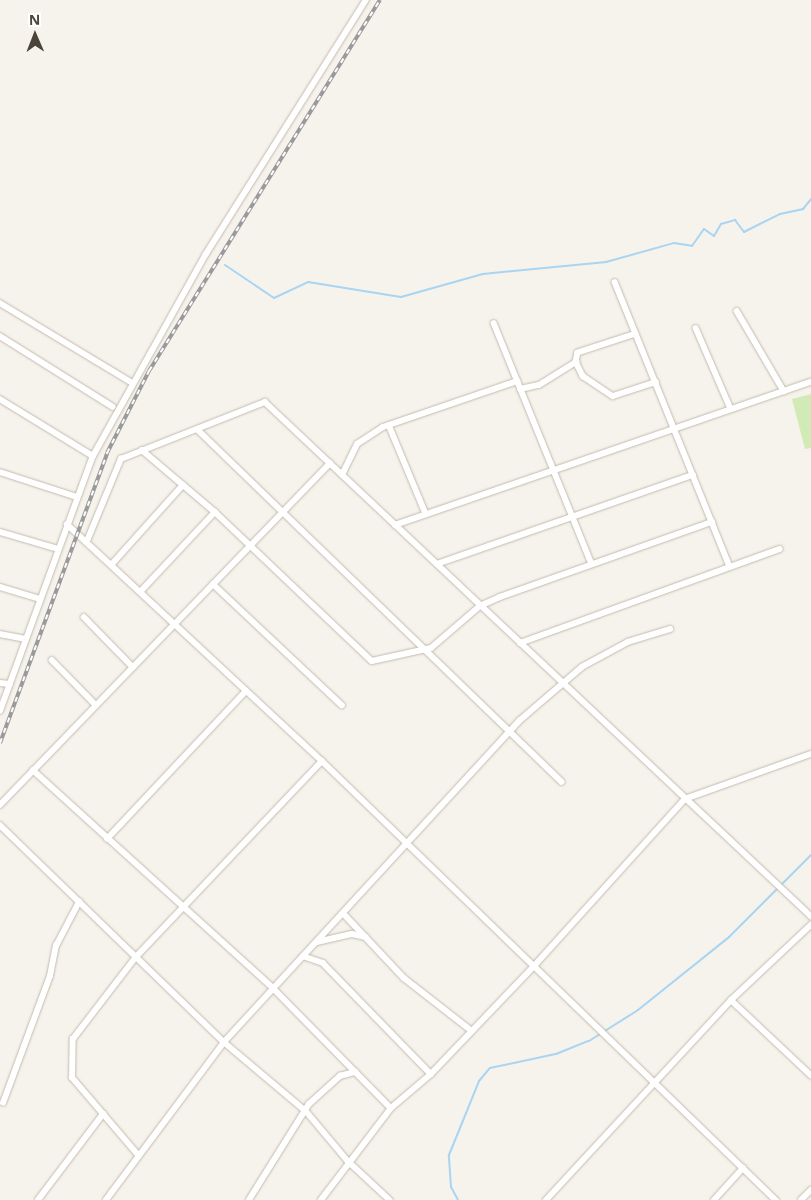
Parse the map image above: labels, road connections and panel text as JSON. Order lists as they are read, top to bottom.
{
  "north": "top"
}
